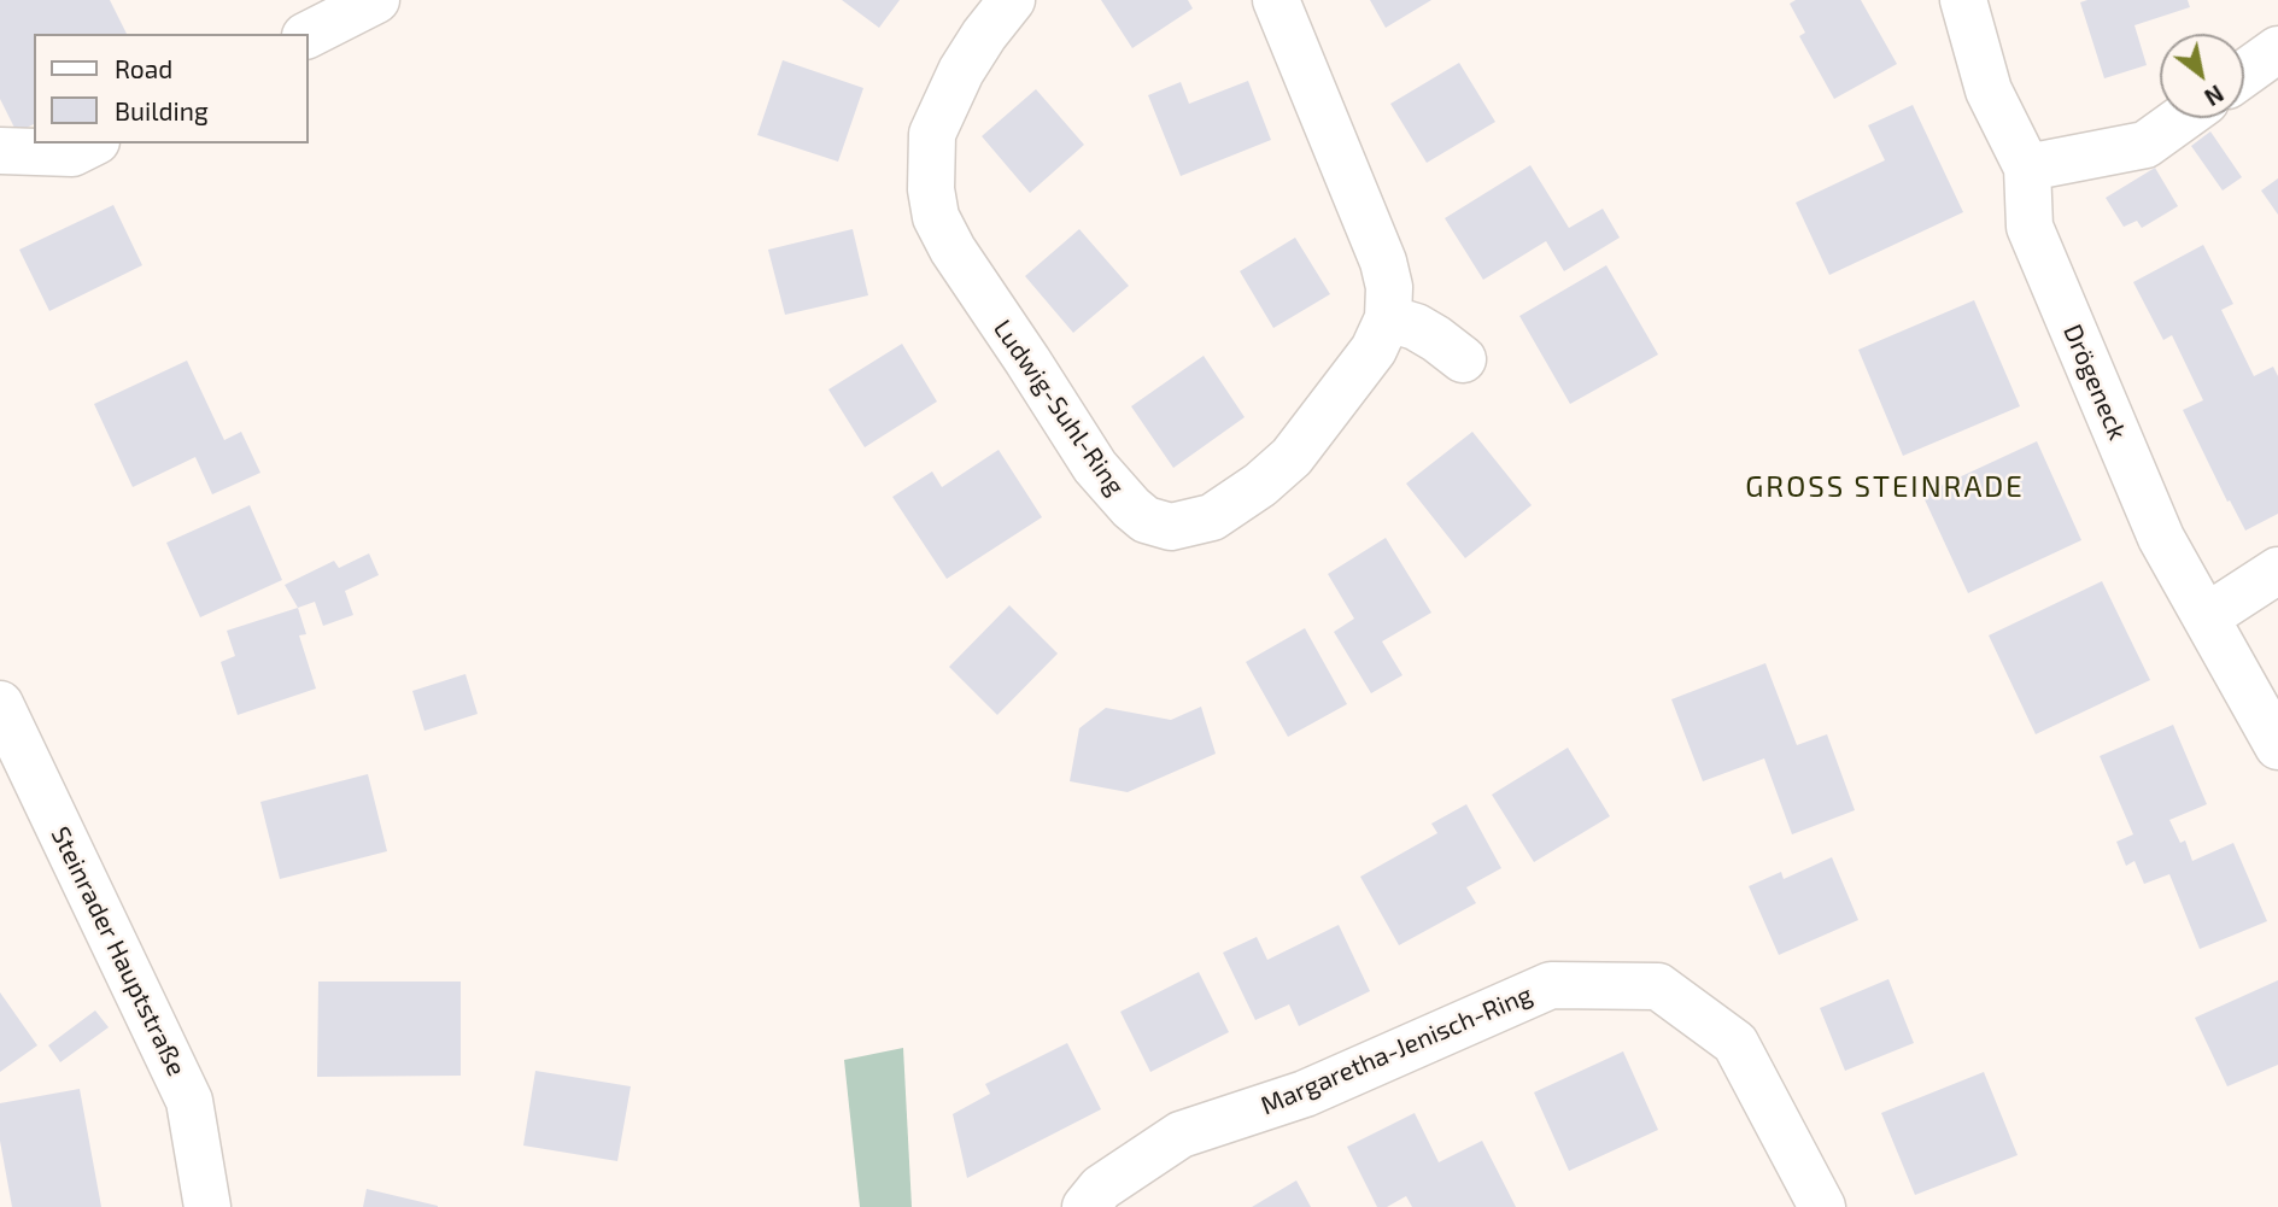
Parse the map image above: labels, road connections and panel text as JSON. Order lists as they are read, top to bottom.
{
  "streets": {
    "street": [
      "Drögeneck",
      "Ludwig-Suhl-Ring",
      "Steinrader Hauptstraße",
      "Margaretha-Jenisch-Ring"
    ]
  },
  "districts": ["GROSS STEINRADE"],
  "legend": ["Road", "Building"],
  "north": "bottom right"
}
